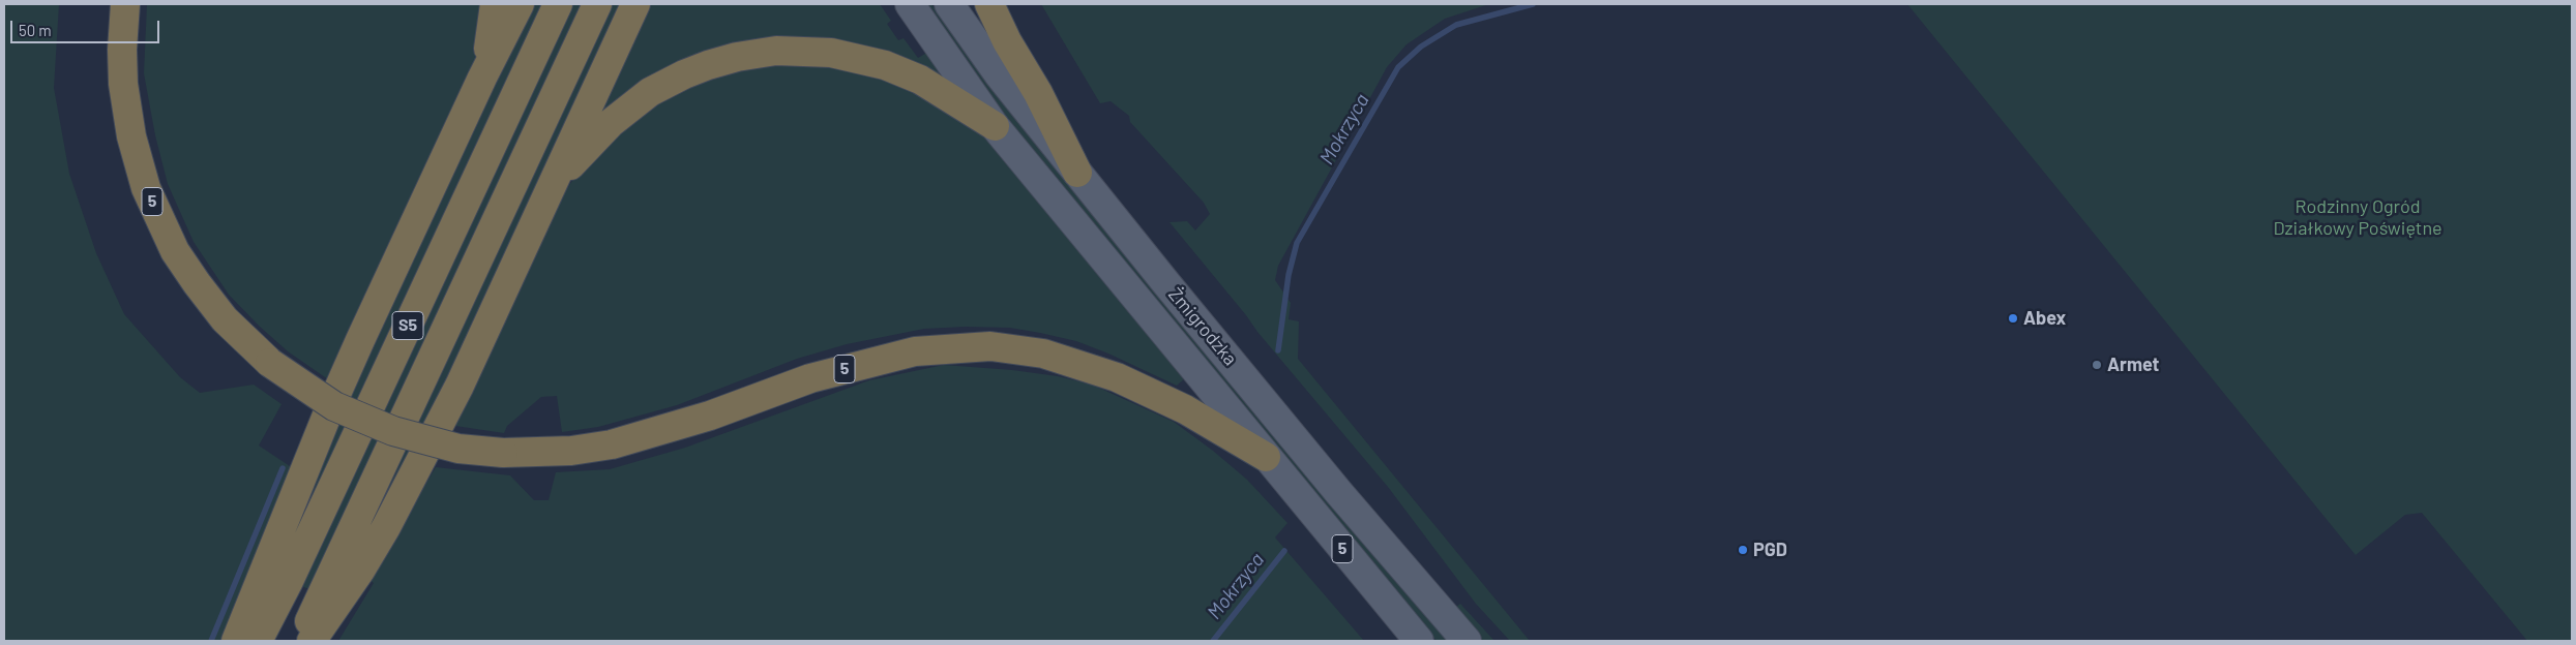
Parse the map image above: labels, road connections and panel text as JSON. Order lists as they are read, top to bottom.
{
  "streets": {
    "highway": ["5", "S5"],
    "main road": ["Żmigrodzka"]
  },
  "crossings": [
    ["5", "Żmigrodzka"]
  ],
  "water": ["Mokrzyca"],
  "parks": ["Rodzinny Ogród Działkowy Poświętne"],
  "places": ["Abex", "Armet", "PGD"],
  "scale_bar": "50 m"
}
